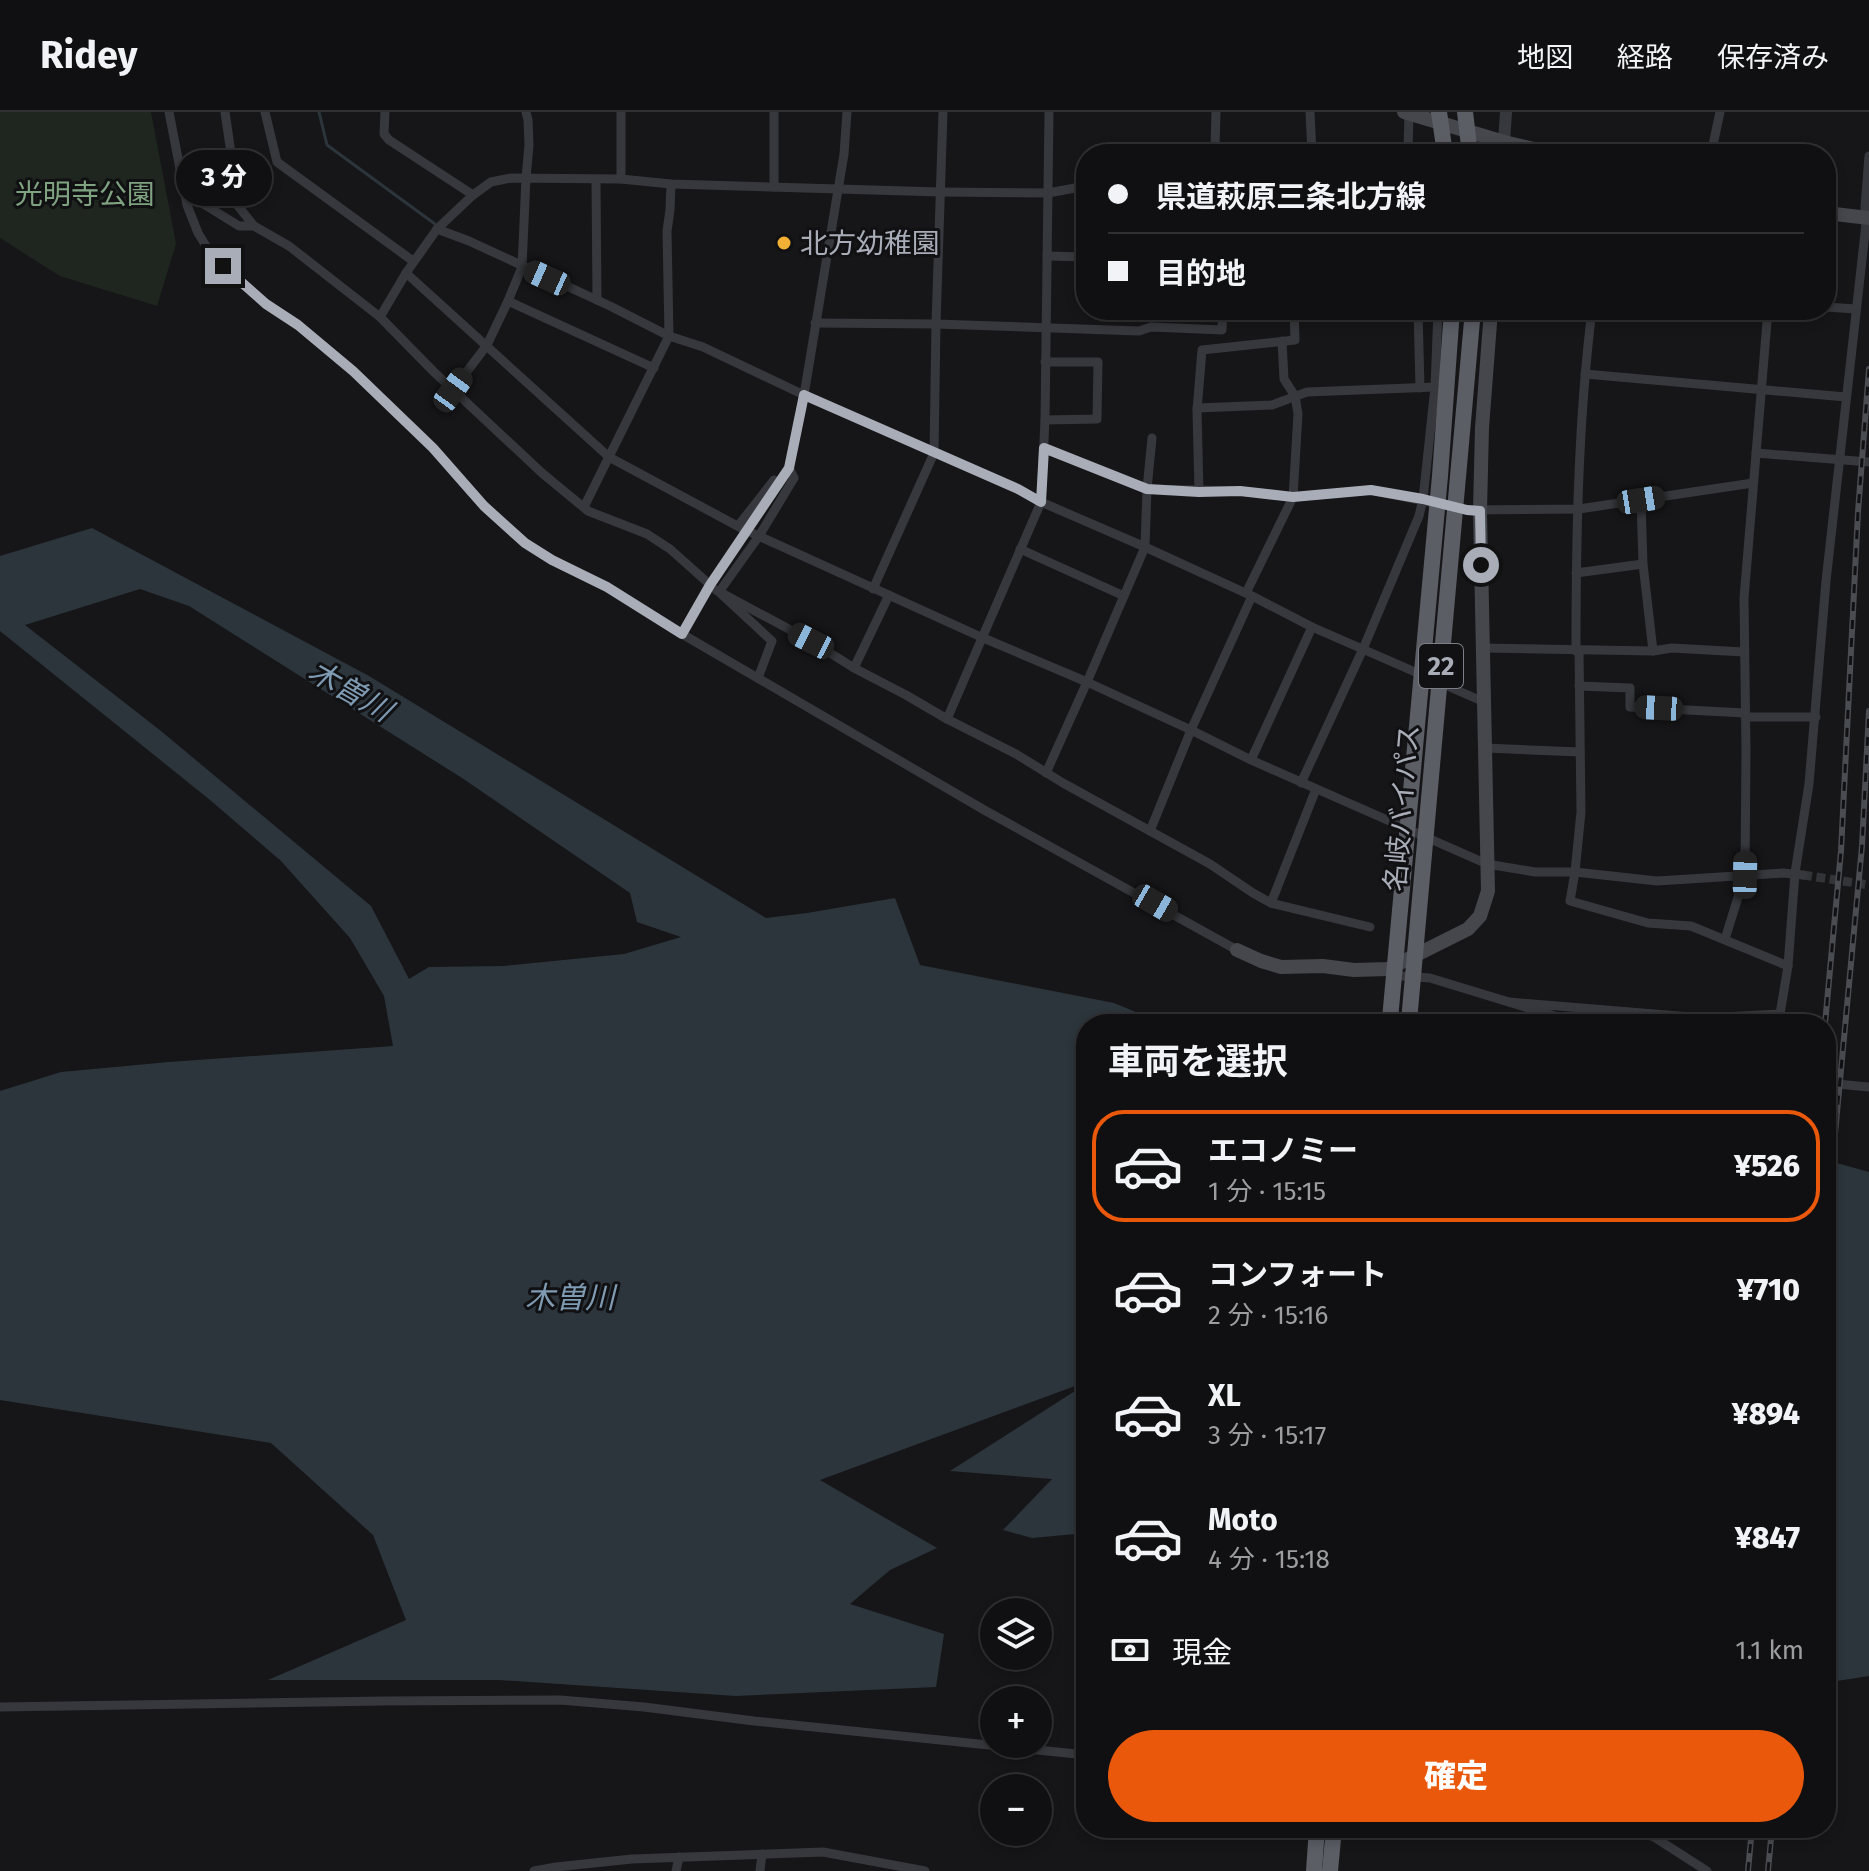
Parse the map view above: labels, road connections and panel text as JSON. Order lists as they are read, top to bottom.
{
  "streets": {
    "highway": ["22", "名岐バイパス"]
  },
  "water": ["木曽川"],
  "parks": ["光明寺公園"],
  "places": ["北方幼稚園"],
  "page": {
    "header": "Ridey",
    "nav": ["地図", "経路", "保存済み"],
    "banner": ["県道萩原三条北方線", "目的地"],
    "bubble": "3 分",
    "heading": "車両を選択",
    "list": [
      {
        "name": "エコノミー",
        "note": "1 分 · 15:15",
        "value": "¥526"
      },
      {
        "name": "コンフォート",
        "note": "2 分 · 15:16",
        "value": "¥710"
      },
      {
        "name": "XL",
        "note": "3 分 · 15:17",
        "value": "¥894"
      },
      {
        "name": "Moto",
        "note": "4 分 · 15:18",
        "value": "¥847"
      }
    ],
    "map_buttons": ["+", "−"],
    "pay": ["現金", "1.1 km"],
    "buttons": "確定"
  }
}
